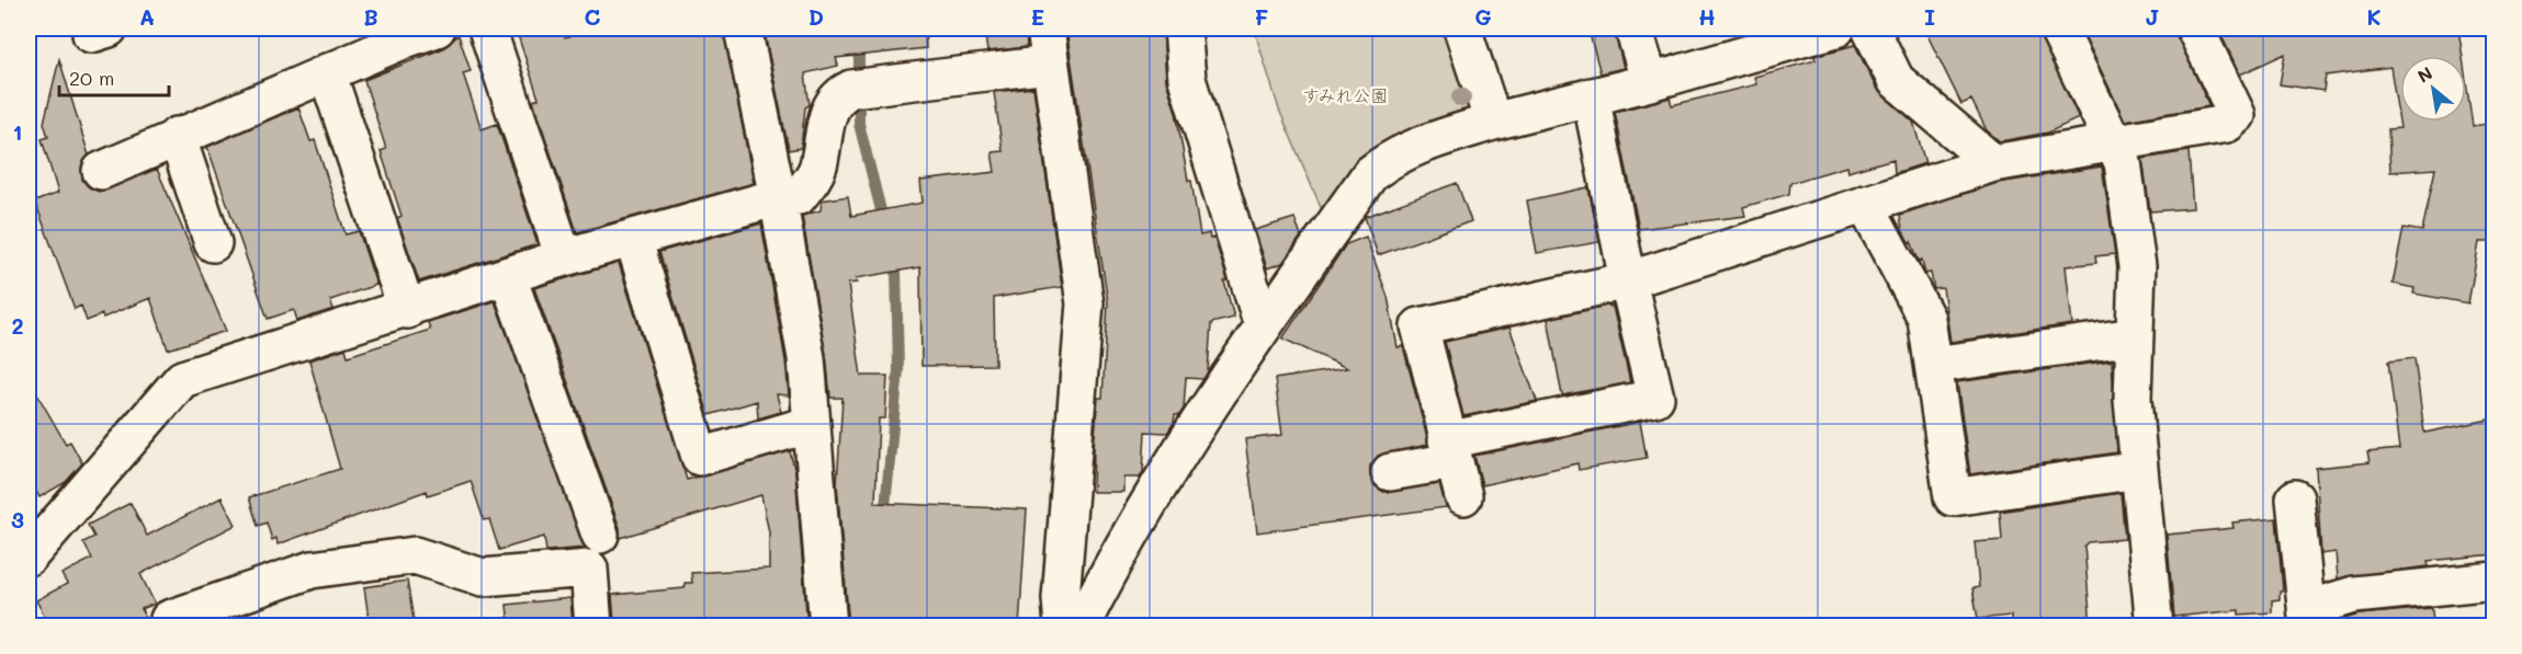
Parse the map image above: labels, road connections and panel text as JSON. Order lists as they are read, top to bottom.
{
  "parks": ["すみれ公園"],
  "scale_bar": "20 m",
  "north": "top left",
  "grid": {
    "columns": [
      "A",
      "B",
      "C",
      "D",
      "E",
      "F",
      "G",
      "H",
      "I",
      "J",
      "K"
    ],
    "rows": ["1", "2", "3"]
  }
}
